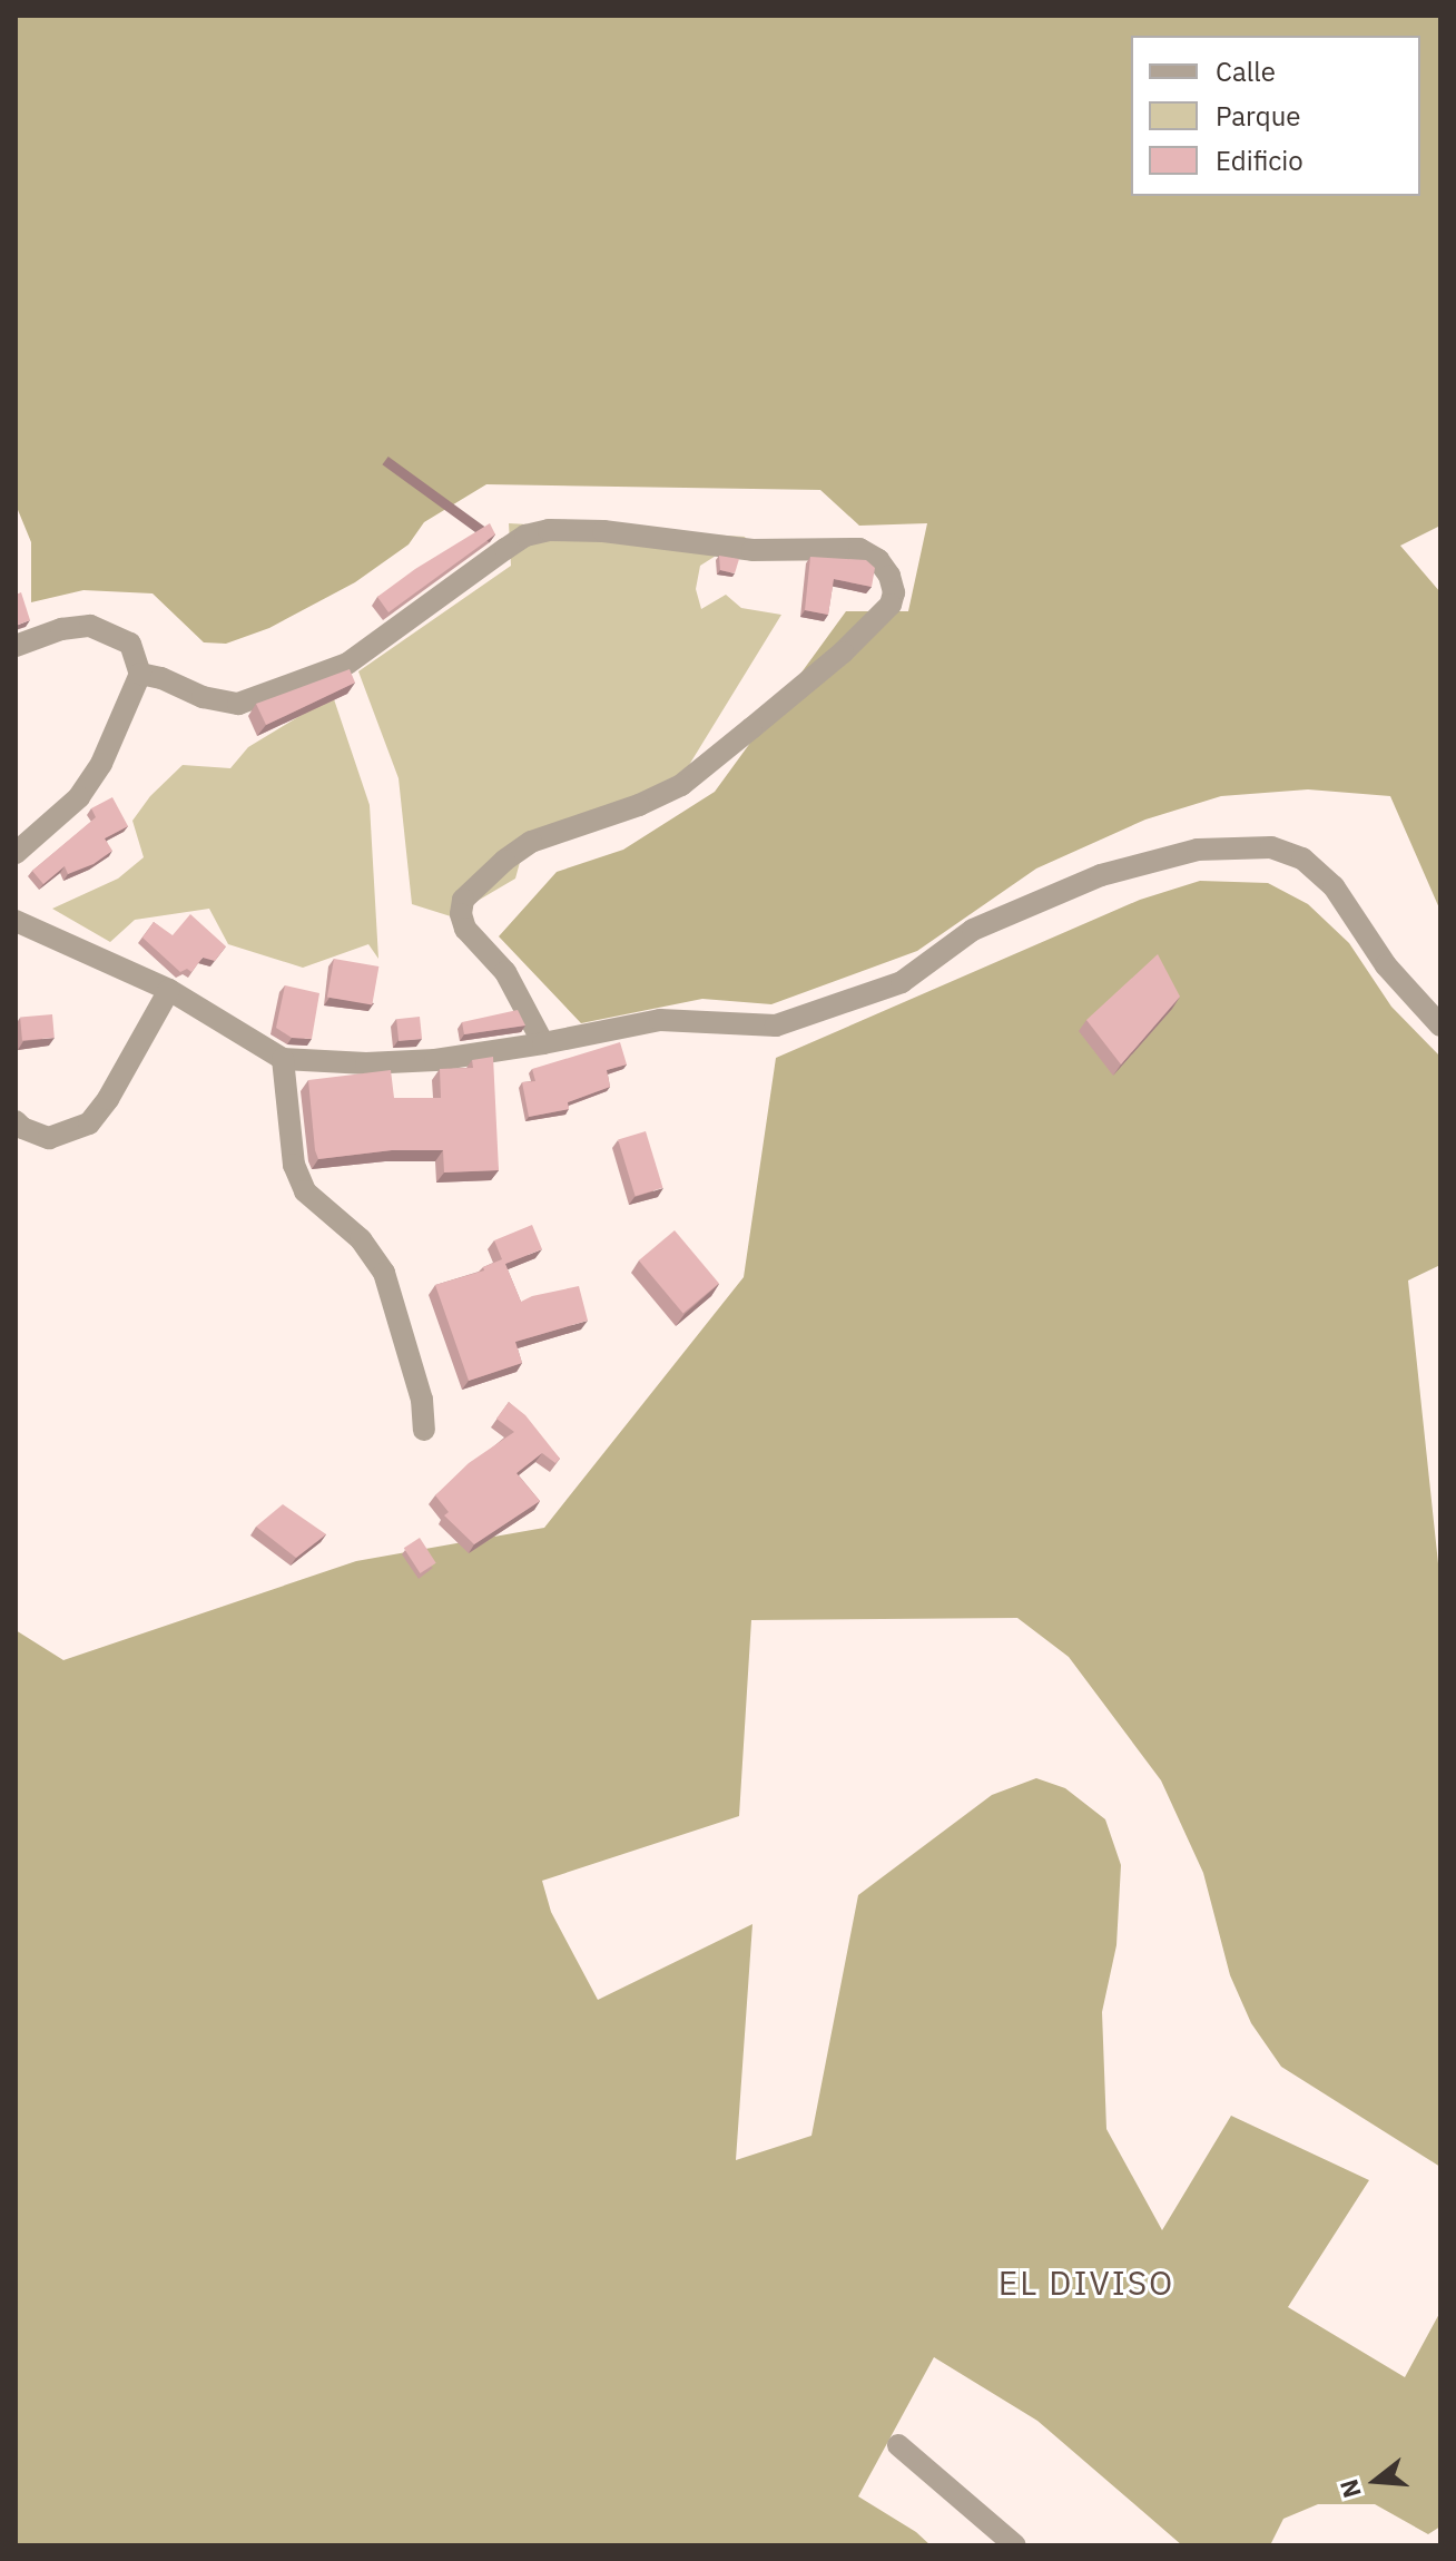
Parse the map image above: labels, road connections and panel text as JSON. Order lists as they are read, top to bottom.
{
  "districts": ["EL DIVISO"],
  "legend": ["Calle", "Parque", "Edificio"],
  "north": "left"
}
